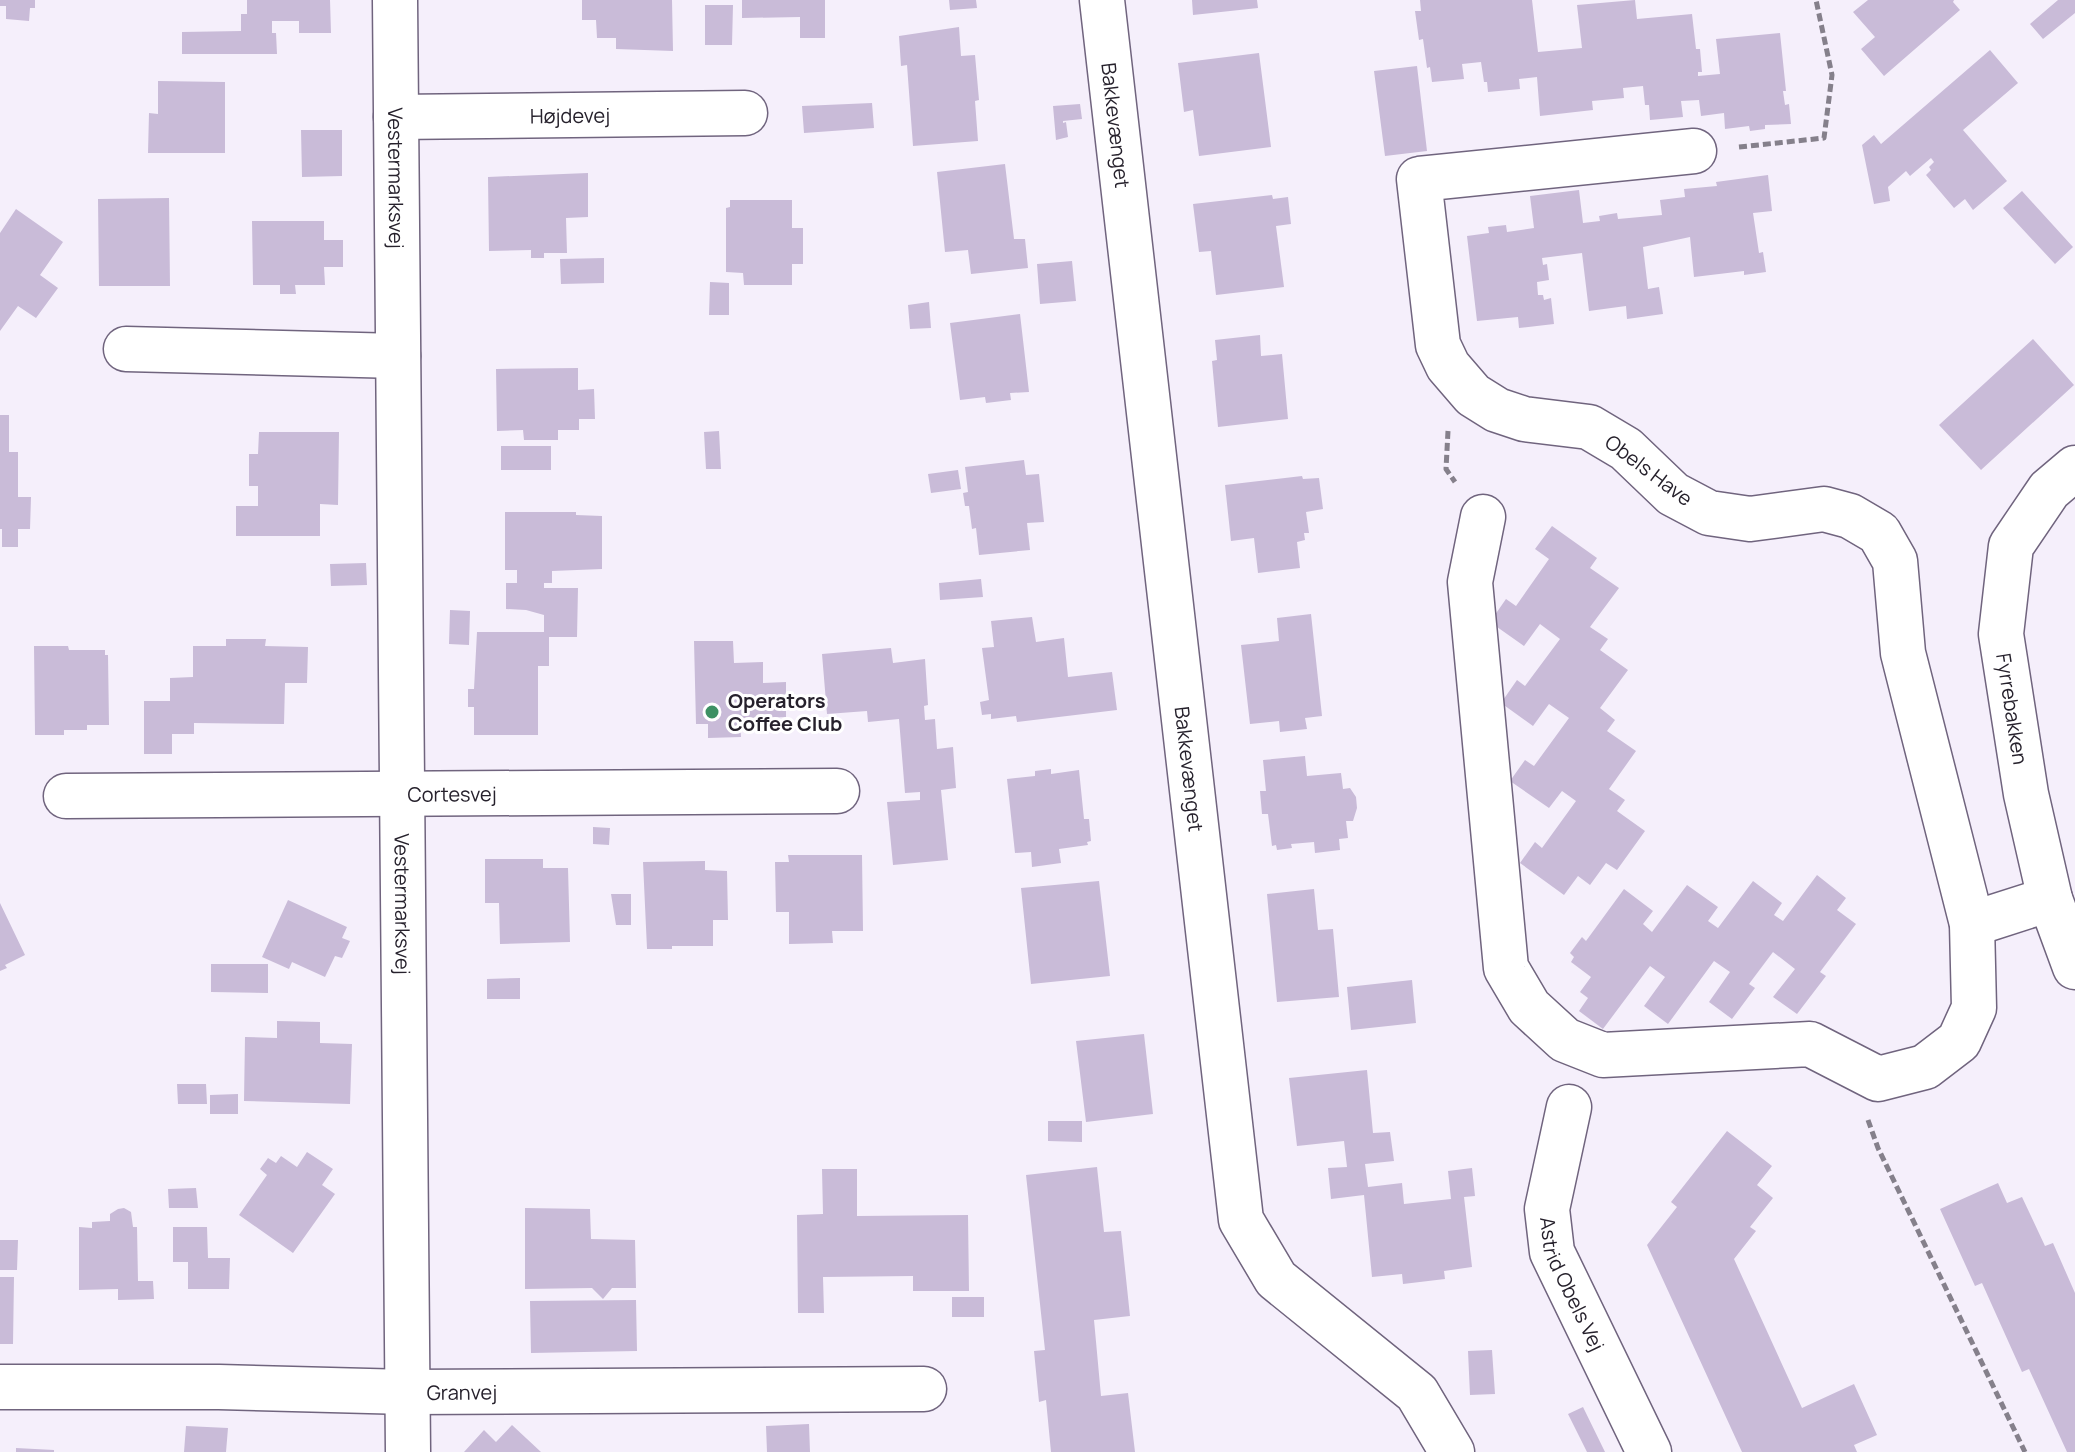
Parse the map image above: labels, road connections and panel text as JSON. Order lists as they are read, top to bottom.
{
  "streets": {
    "street": [
      "Højdevej",
      "Bakkevænget",
      "Vestermarksvej",
      "Obels Have",
      "Fyrrebakken",
      "Cortesvej",
      "Astrid Obels Vej",
      "Granvej"
    ]
  },
  "crossings": [
    ["Højdevej", "Vestermarksvej"],
    ["Vestermarksvej", "Cortesvej"],
    ["Vestermarksvej", "Granvej"]
  ],
  "places": ["Operators Coffee Club"]
}
